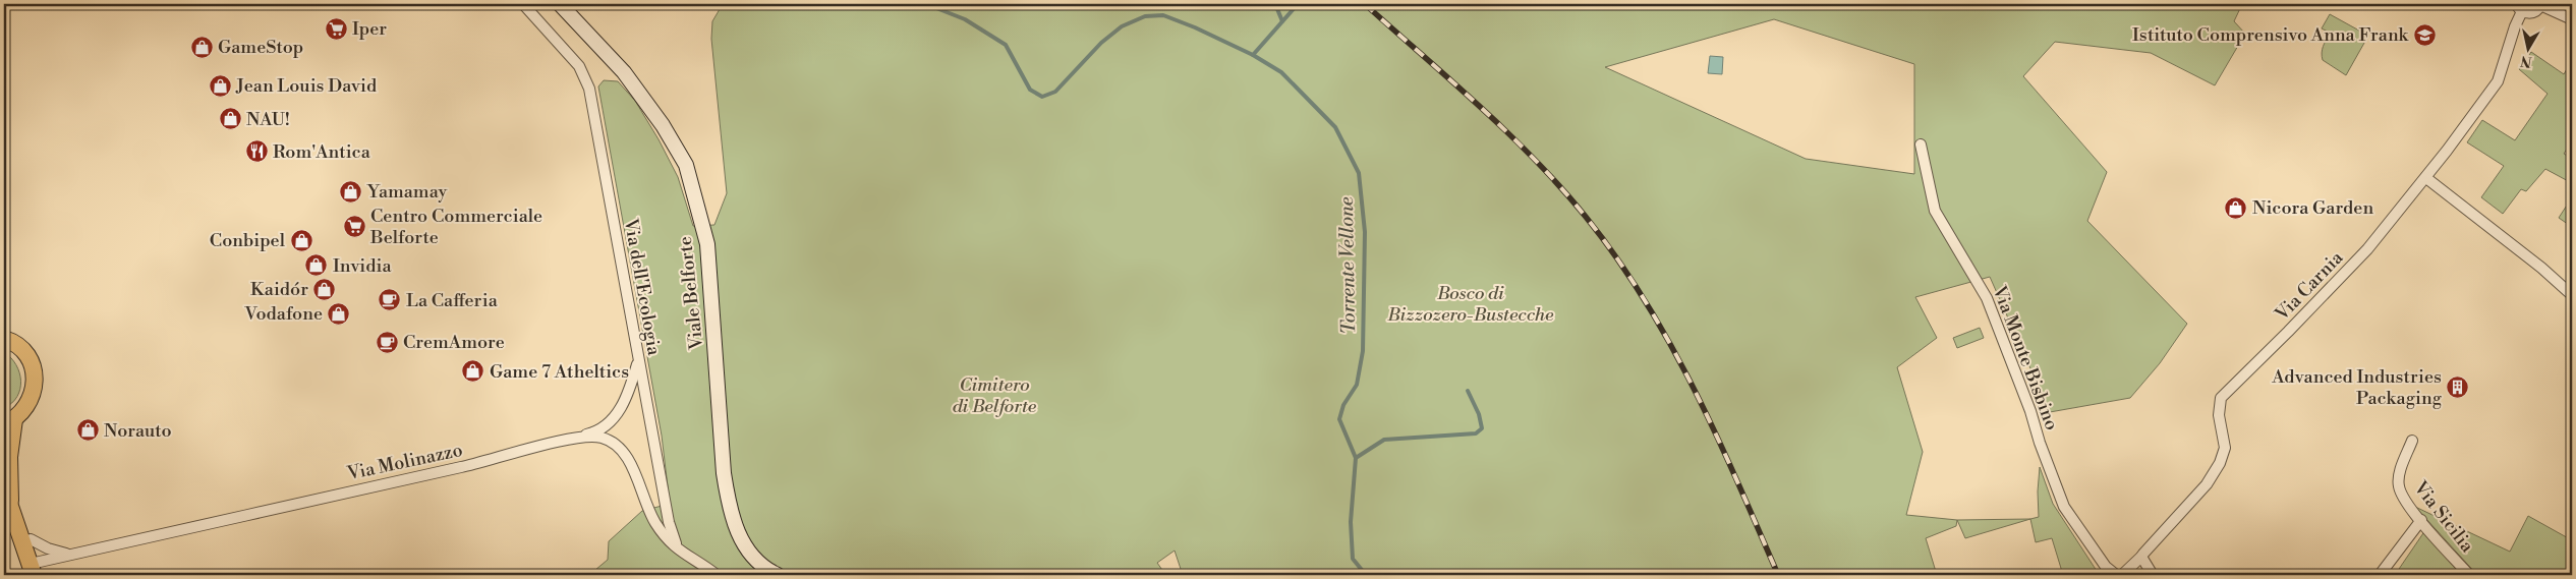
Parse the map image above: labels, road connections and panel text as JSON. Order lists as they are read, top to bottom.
{
  "streets": {
    "main road": ["Viale Belforte"],
    "street": [
      "Via Carnia",
      "Via dell'Ecologia",
      "Via Monte Bisbino",
      "Via Molinazzo",
      "Via Sicilia"
    ]
  },
  "crossings": [
    ["Via dell'Ecologia", "Via Molinazzo"]
  ],
  "water": ["Torrente Vellone"],
  "parks": ["Bosco di Bizzozero-Bustecche", "Cimitero di Belforte"],
  "places": {
    "supermarket": ["Iper", "Centro Commerciale Belforte"],
    "school or university": ["Istituto Comprensivo Anna Frank"],
    "shop": [
      "GameStop",
      "Jean Louis David",
      "NAU!",
      "Yamamay",
      "Nicora Garden",
      "Conbipel",
      "Invidia",
      "Kaidór",
      "Vodafone",
      "Game 7 Atheltics",
      "Norauto"
    ],
    "restaurant": ["Rom'Antica"],
    "cafe": ["La Cafferia", "CremAmore"],
    "building": ["Advanced Industries Packaging"]
  },
  "north": "bottom"
}
